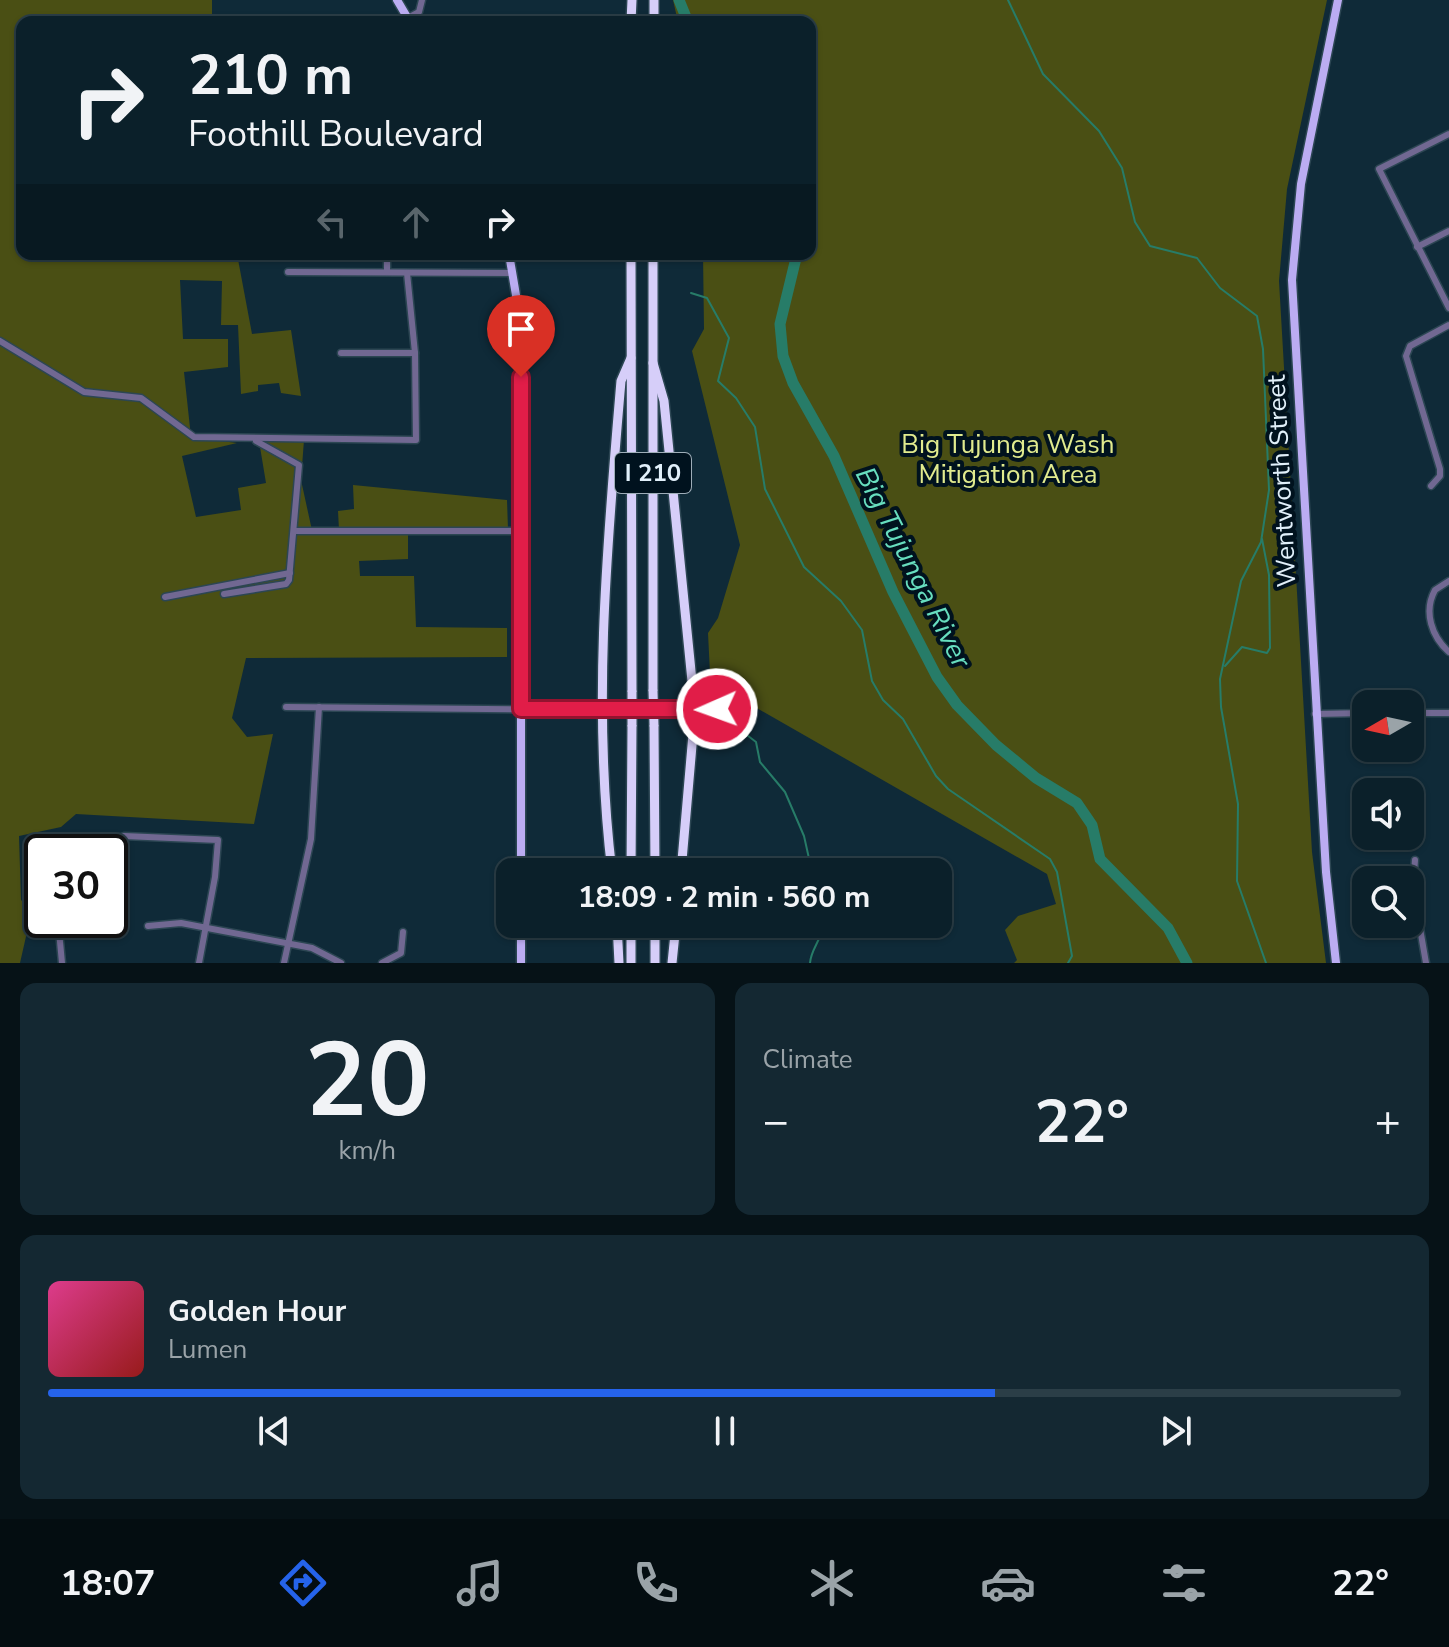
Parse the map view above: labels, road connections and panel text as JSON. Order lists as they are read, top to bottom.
{
  "streets": {
    "highway": ["I 210"],
    "main road": ["Wentworth Street"]
  },
  "water": ["Big Tujunga River"],
  "parks": ["Big Tujunga Wash Mitigation Area"],
  "north": "left",
  "page": {
    "turn": ["210 m", "Foothill Boulevard"],
    "limit": "30",
    "trip": "18:09 · 2 min · 560 m",
    "tile": [
      ["20", "km/h"],
      "Climate"
    ],
    "heat": ["−", "22°", "+"],
    "song": ["Golden Hour", "Lumen"],
    "tabs": ["18:07", "22°"]
  }
}
